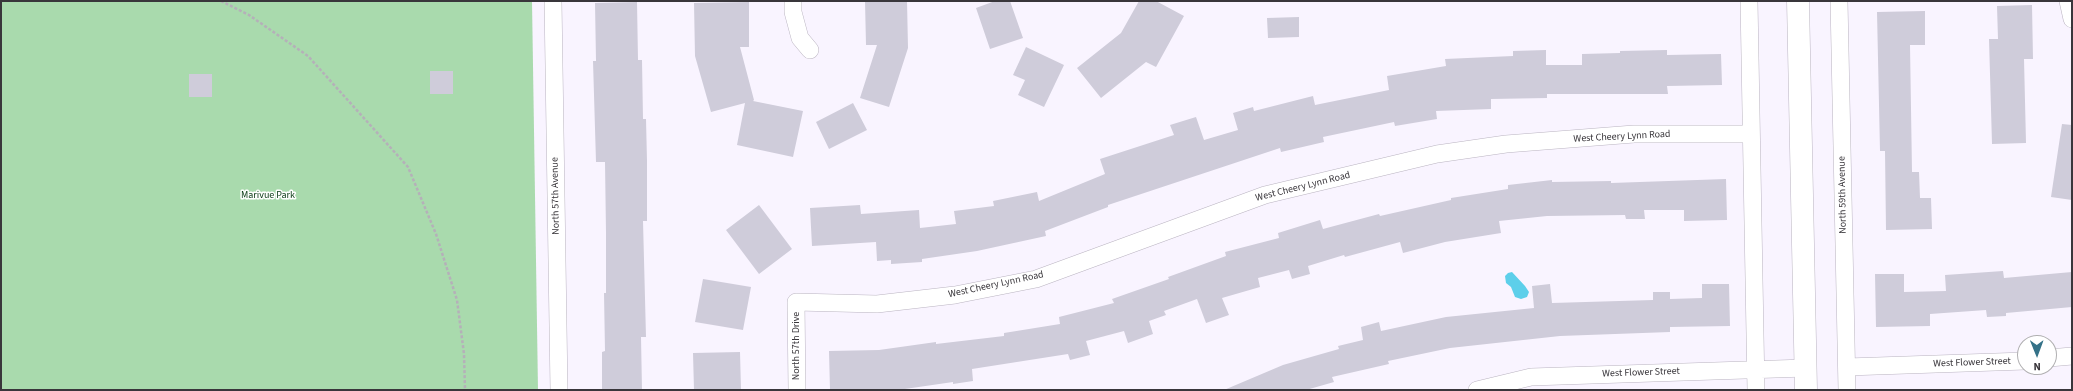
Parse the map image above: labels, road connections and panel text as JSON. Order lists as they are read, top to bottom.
{
  "streets": {
    "street": [
      "West Cheery Lynn Road",
      "North 59th Avenue",
      "North 57th Avenue",
      "North 57th Drive",
      "West Flower Street"
    ]
  },
  "crossings": [
    ["West Cheery Lynn Road", "North 57th Drive"],
    ["North 59th Avenue", "West Flower Street"]
  ],
  "parks": ["Marivue Park"],
  "north": "bottom"
}
